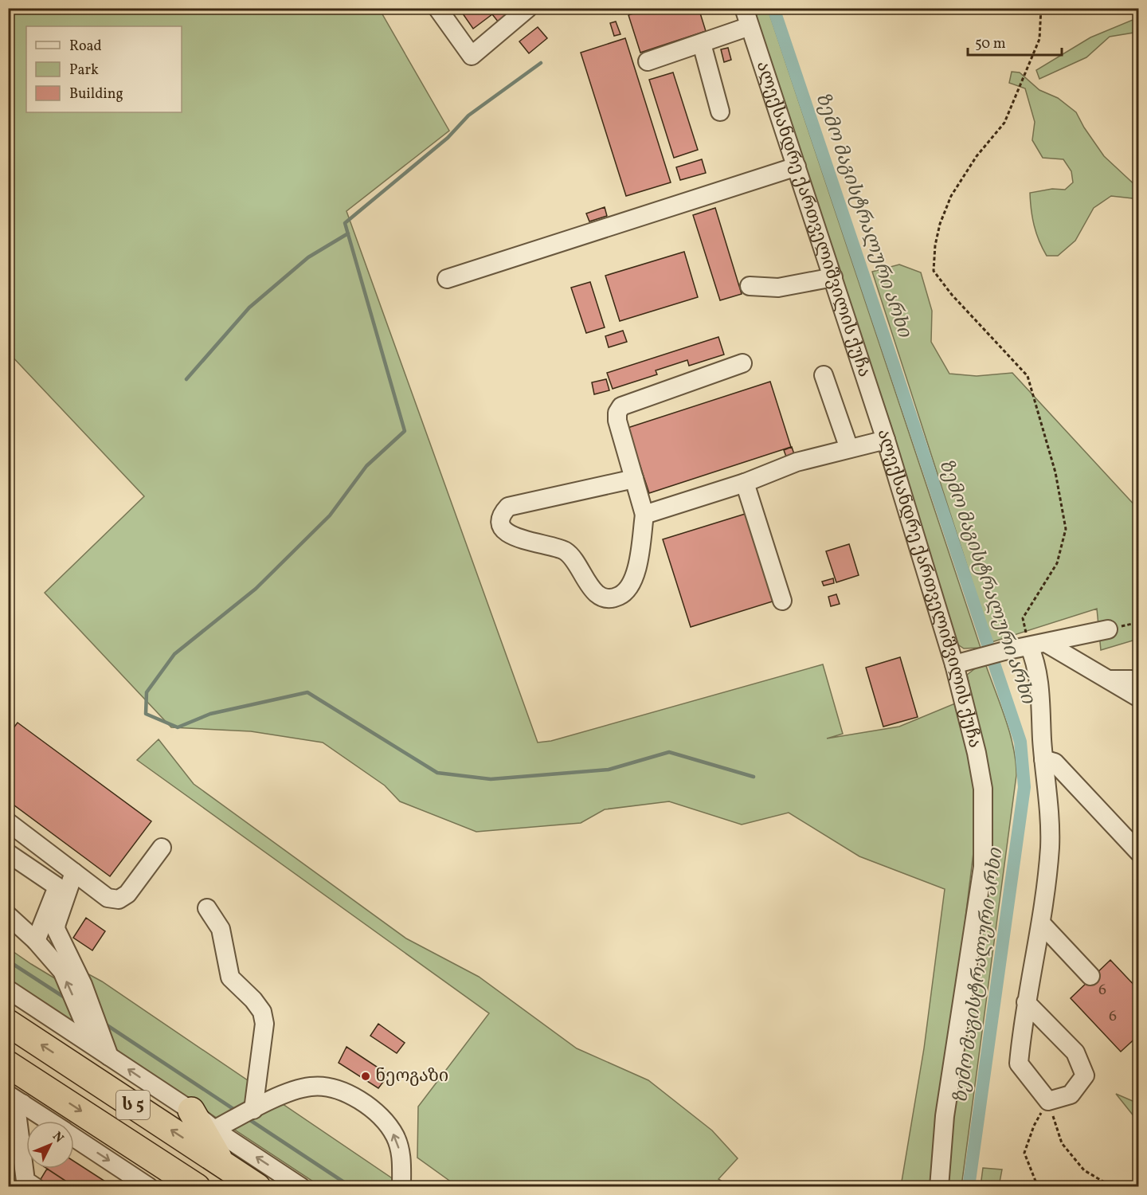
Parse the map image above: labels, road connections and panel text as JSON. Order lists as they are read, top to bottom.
{
  "streets": {
    "highway": ["ს 5"],
    "street": ["ალექსანდრე ქართველიშვილის ქუჩა"]
  },
  "water": ["ზემო მაგისტრალური არხი"],
  "places": ["ნეოგაზი"],
  "house_numbers": ["6", "6"],
  "legend": ["Road", "Park", "Building"],
  "scale_bar": "50 m",
  "north": "top right"
}
